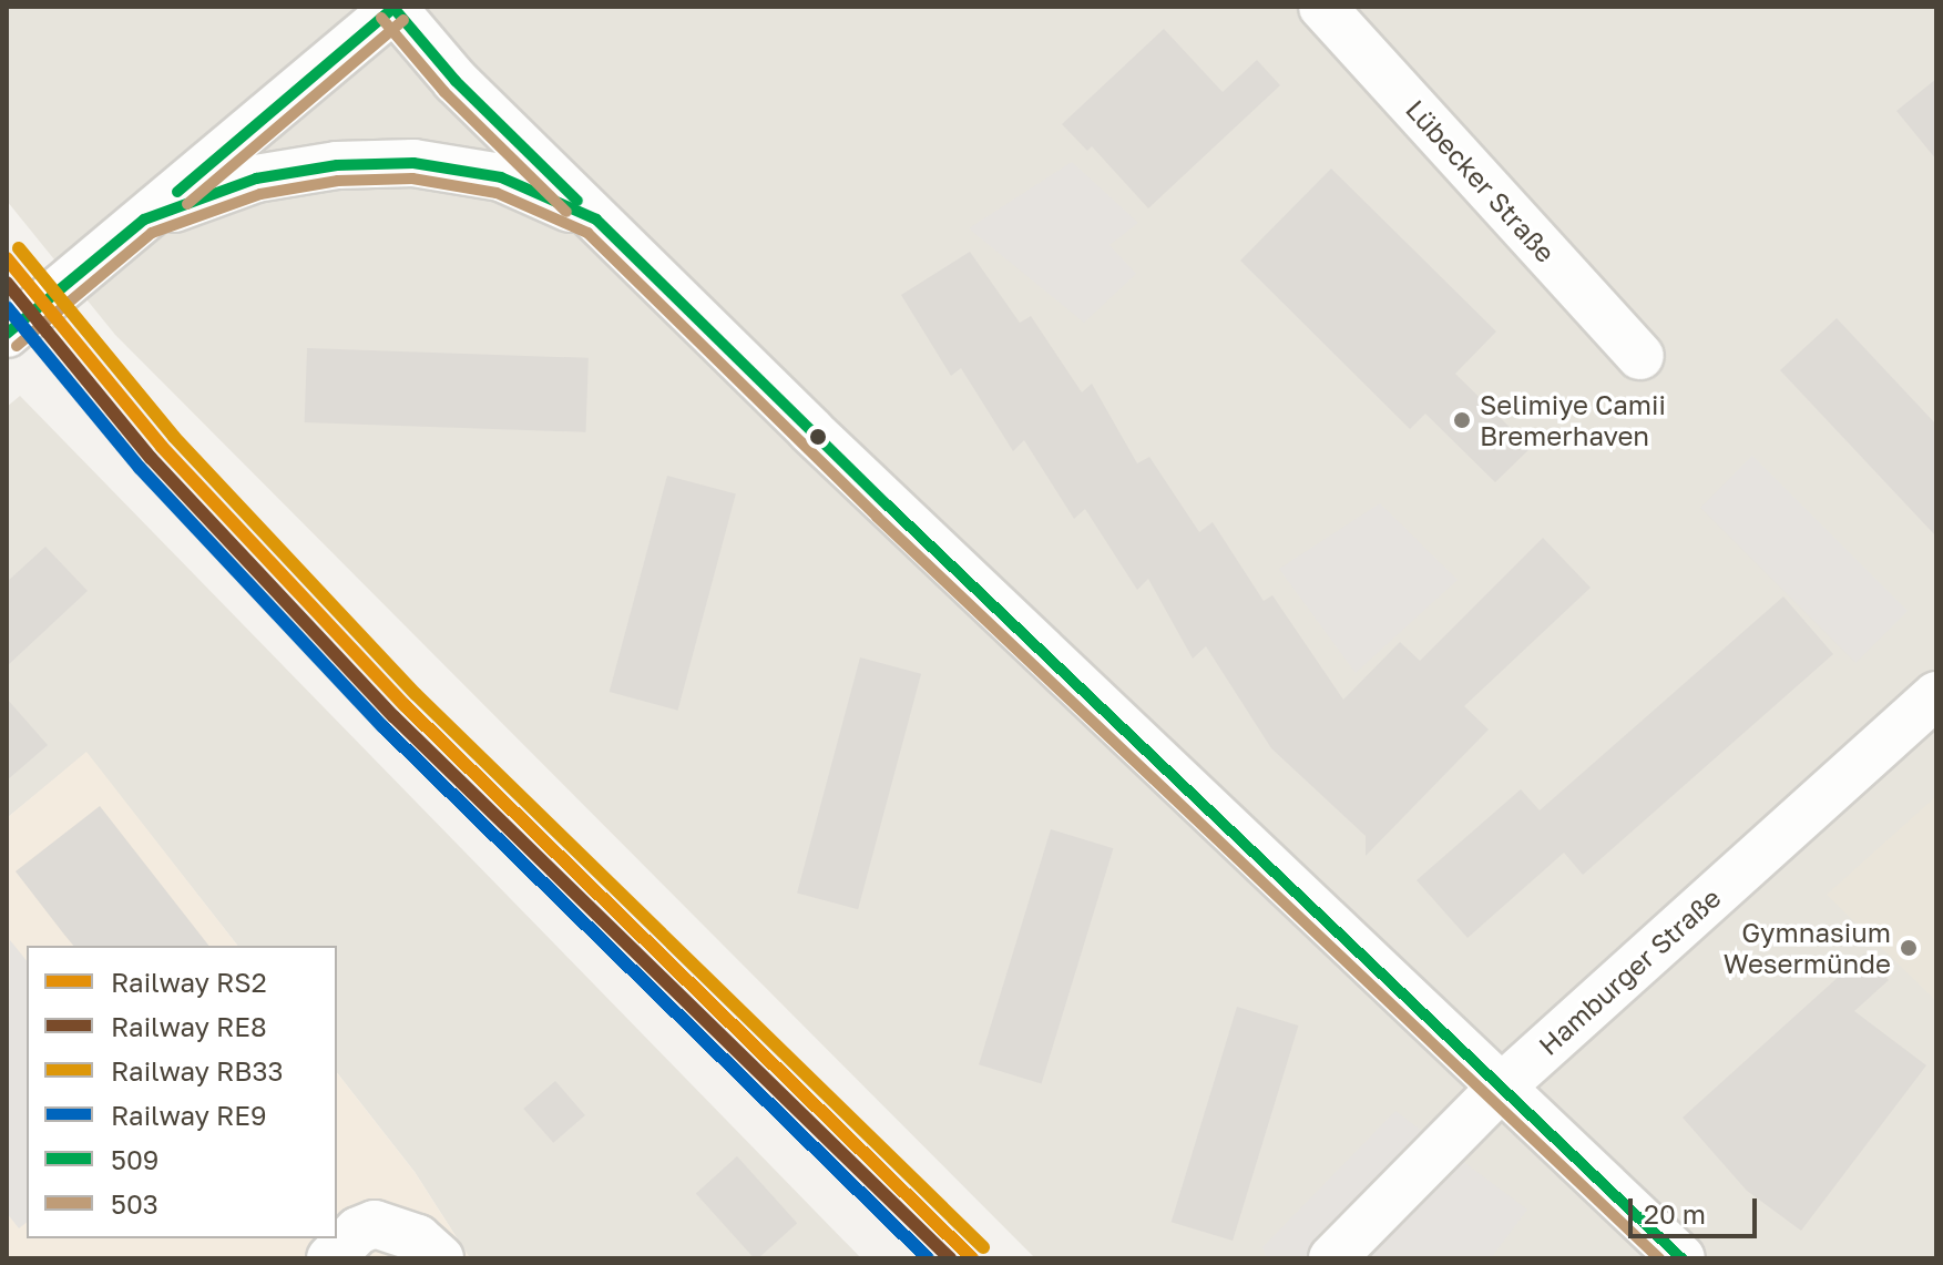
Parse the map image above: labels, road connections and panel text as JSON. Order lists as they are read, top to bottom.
{
  "streets": {
    "street": ["Lübecker Straße", "Hamburger Straße"]
  },
  "places": ["Selimiye Camii Bremerhaven", "Gymnasium Wesermünde"],
  "lines": [
    "transit line 509",
    "transit line 503",
    "rail line RB33",
    "rail line RS2",
    "rail line RE8",
    "rail line RE9"
  ],
  "legend": [
    "Railway RS2",
    "Railway RE8",
    "Railway RB33",
    "Railway RE9",
    "509",
    "503"
  ],
  "scale_bar": "20 m"
}
